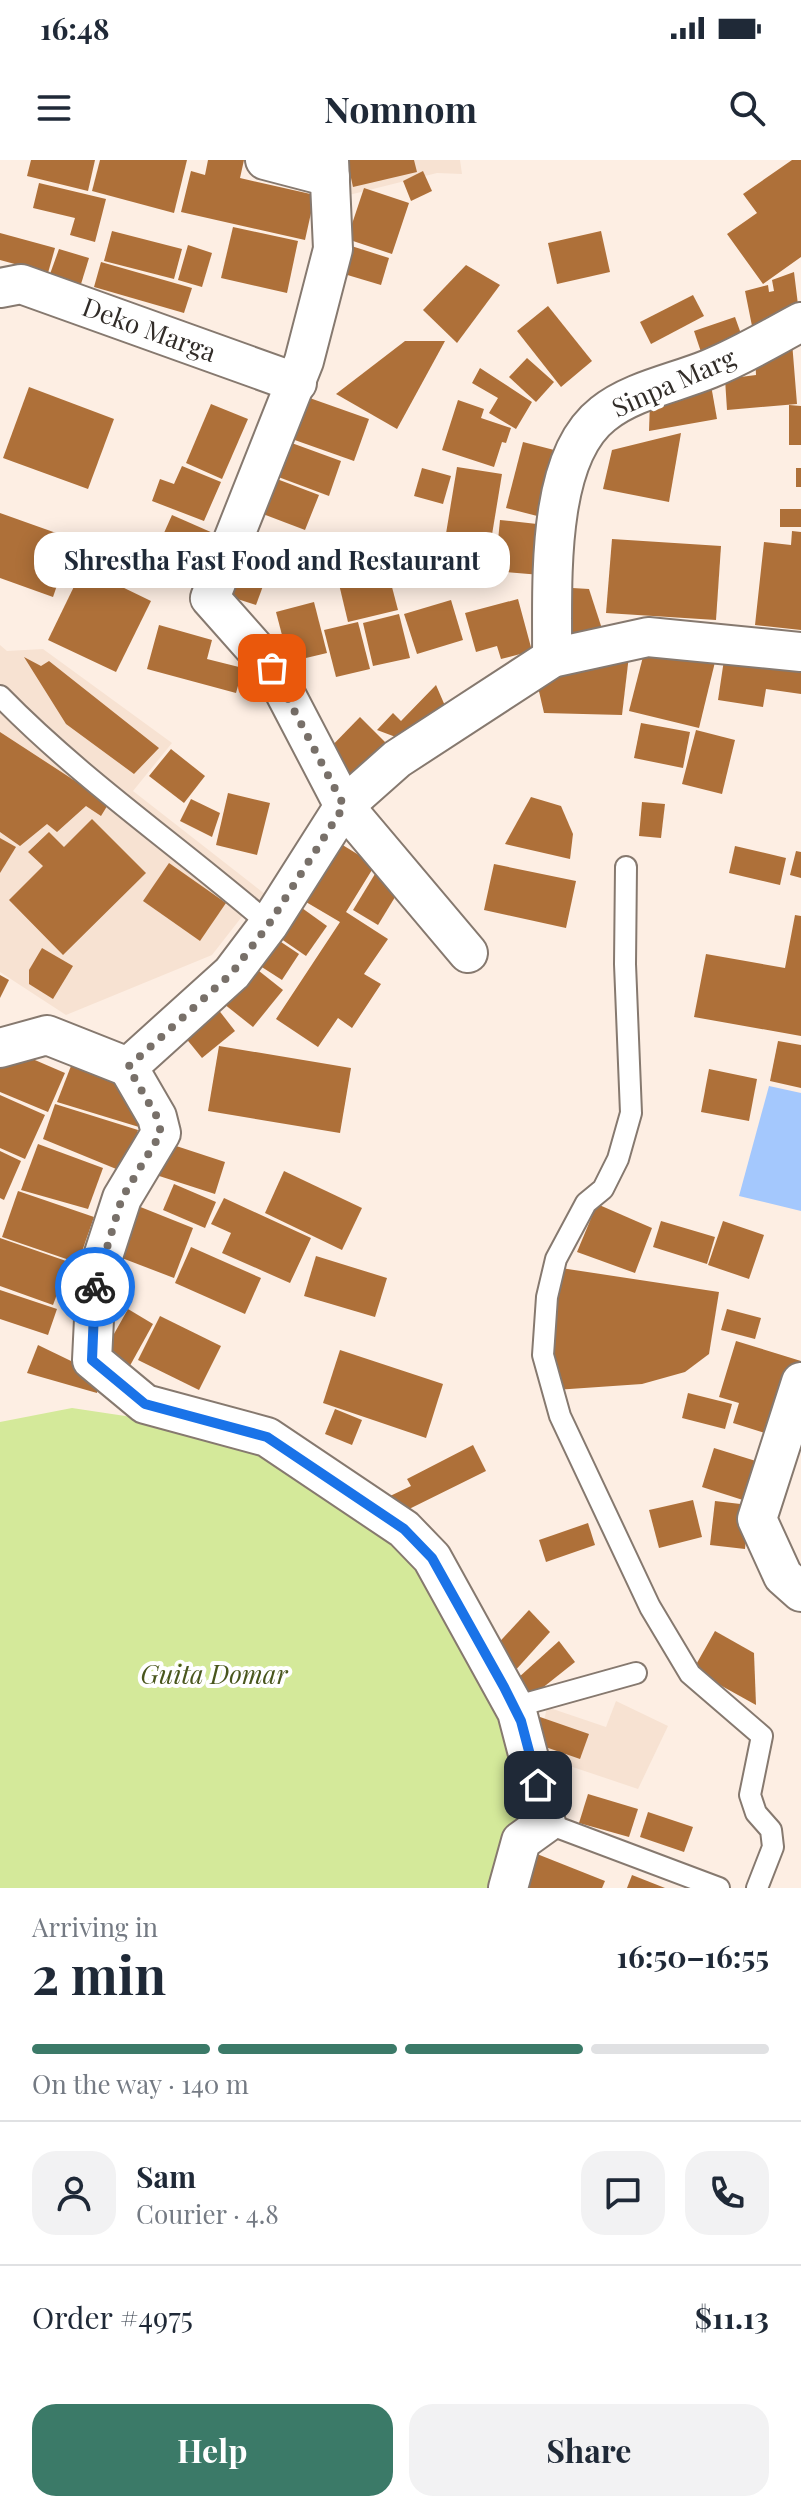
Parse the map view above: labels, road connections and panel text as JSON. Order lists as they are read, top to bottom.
{
  "streets": {
    "street": ["Deko Marga", "Sinpa Marg"]
  },
  "parks": ["Guita Domar"],
  "places": ["Shrestha Fast Food and Restaurant"],
  "page": {
    "status": "16:48",
    "header": "Nomnom",
    "bubble": "Shrestha Fast Food and Restaurant",
    "heading": ["2 min", "Arriving in", "16:50–16:55"],
    "panel": [
      "Sam",
      "Courier · 4.8",
      "Order #4975",
      "$11.13"
    ],
    "bar": "On the way · 140 m",
    "buttons": ["Help", "Share"]
  }
}
